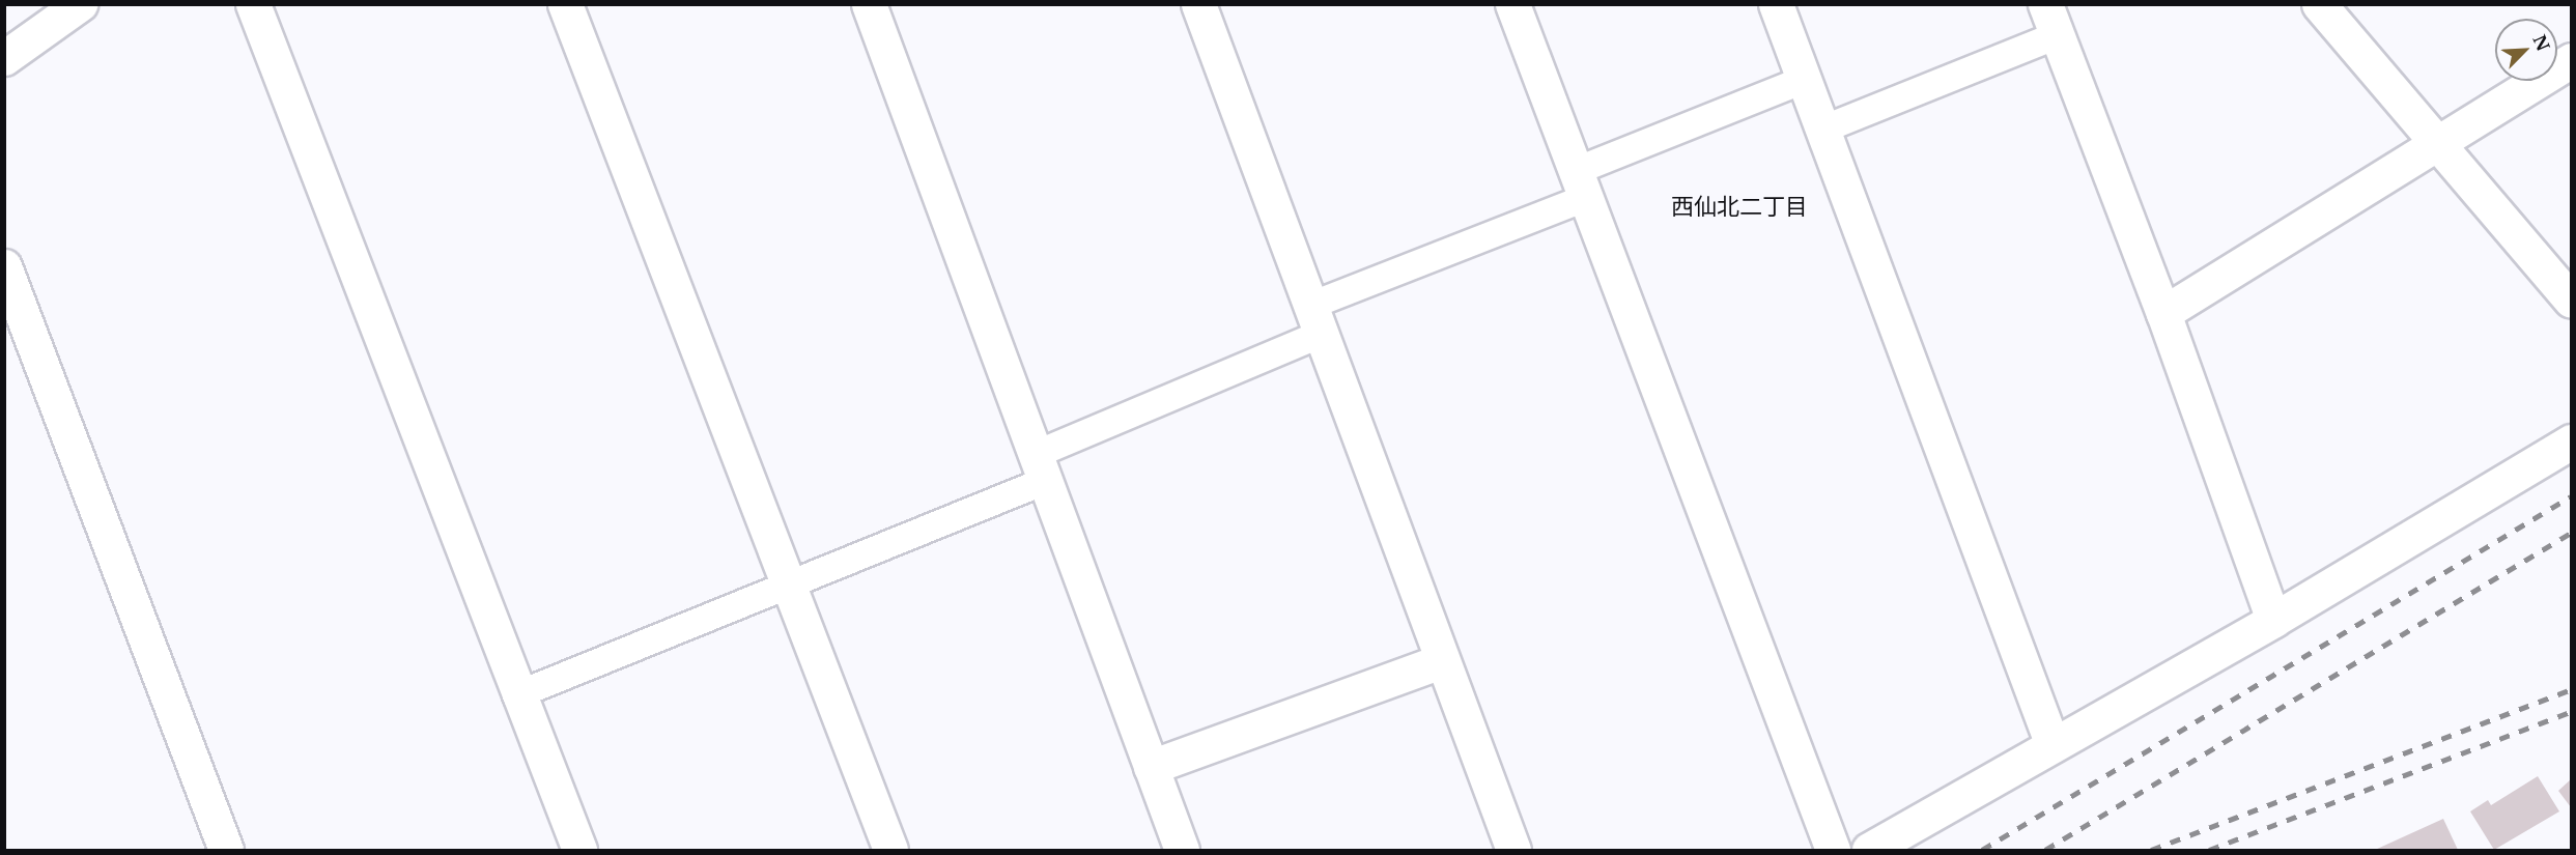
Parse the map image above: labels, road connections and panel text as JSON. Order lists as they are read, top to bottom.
{
  "districts": ["西仙北二丁目"],
  "north": "top right"
}
